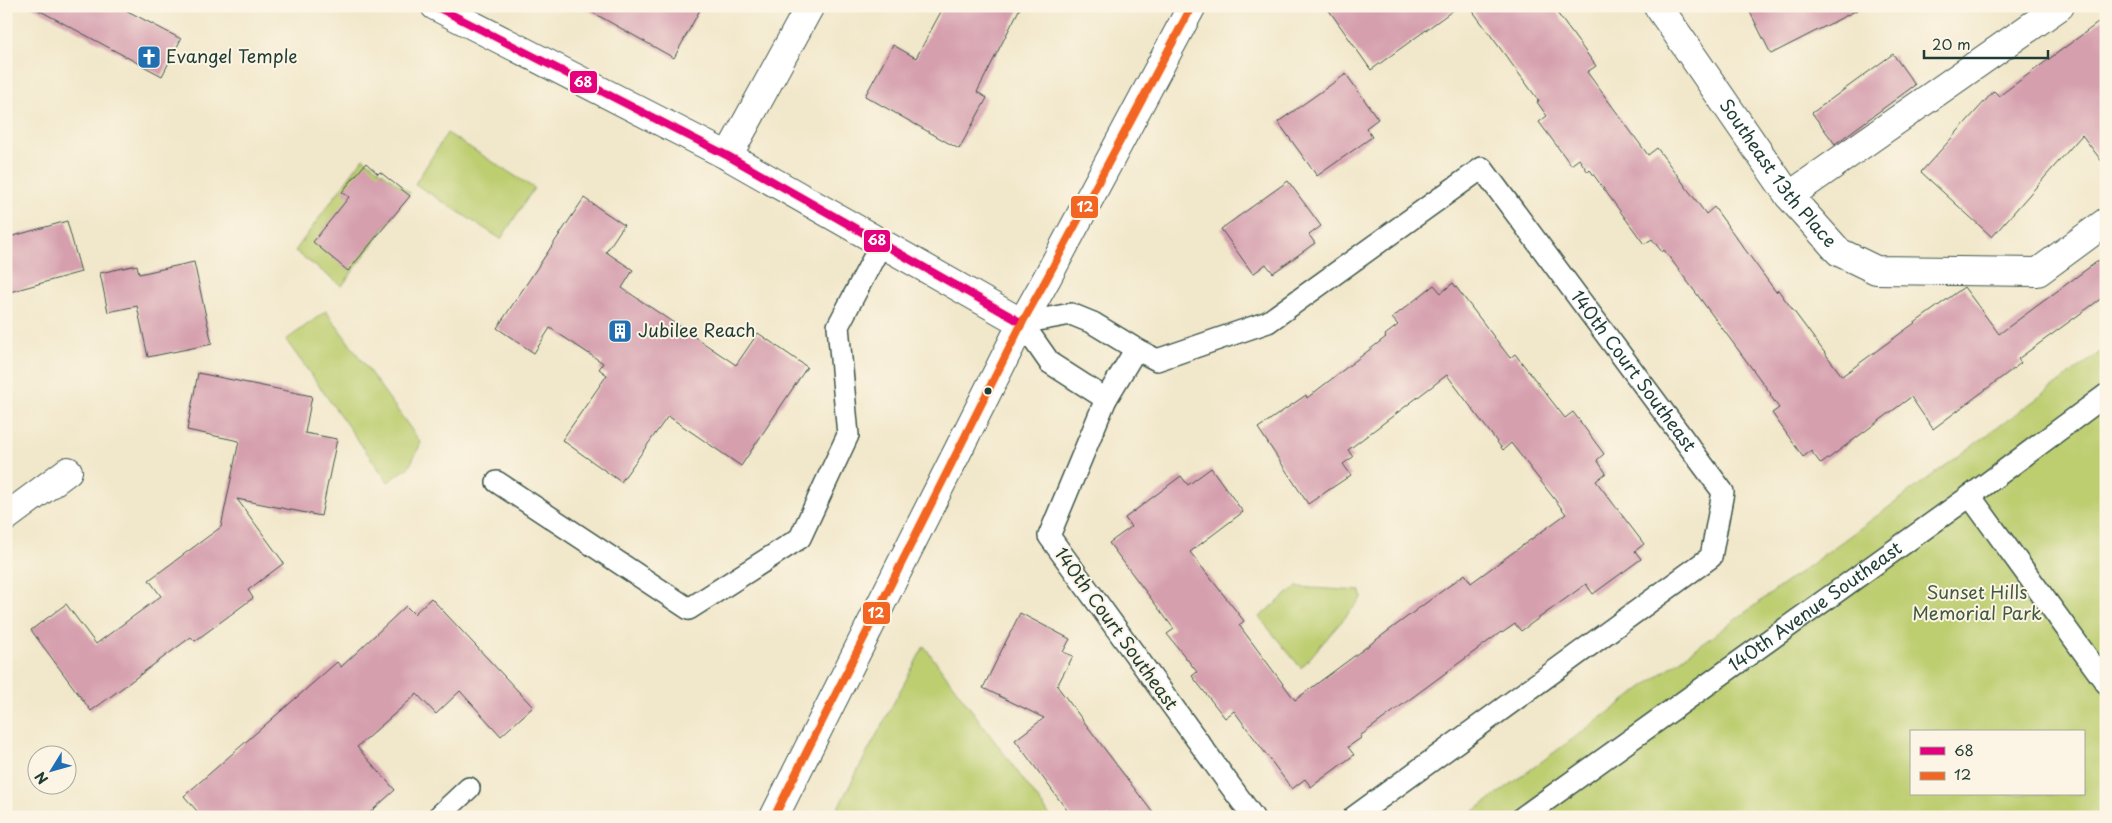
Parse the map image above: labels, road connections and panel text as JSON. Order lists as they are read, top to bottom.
{
  "streets": {
    "street": ["Southeast 13th Place"],
    "lane": ["140th Court Southeast", "140th Avenue Southeast"]
  },
  "parks": ["Sunset Hills Memorial Park"],
  "places": {
    "church": ["Evangel Temple"],
    "building": ["Jubilee Reach"]
  },
  "lines": ["transit line 68", "transit line 12"],
  "legend": ["68", "12"],
  "scale_bar": "20 m",
  "north": "bottom left"
}
